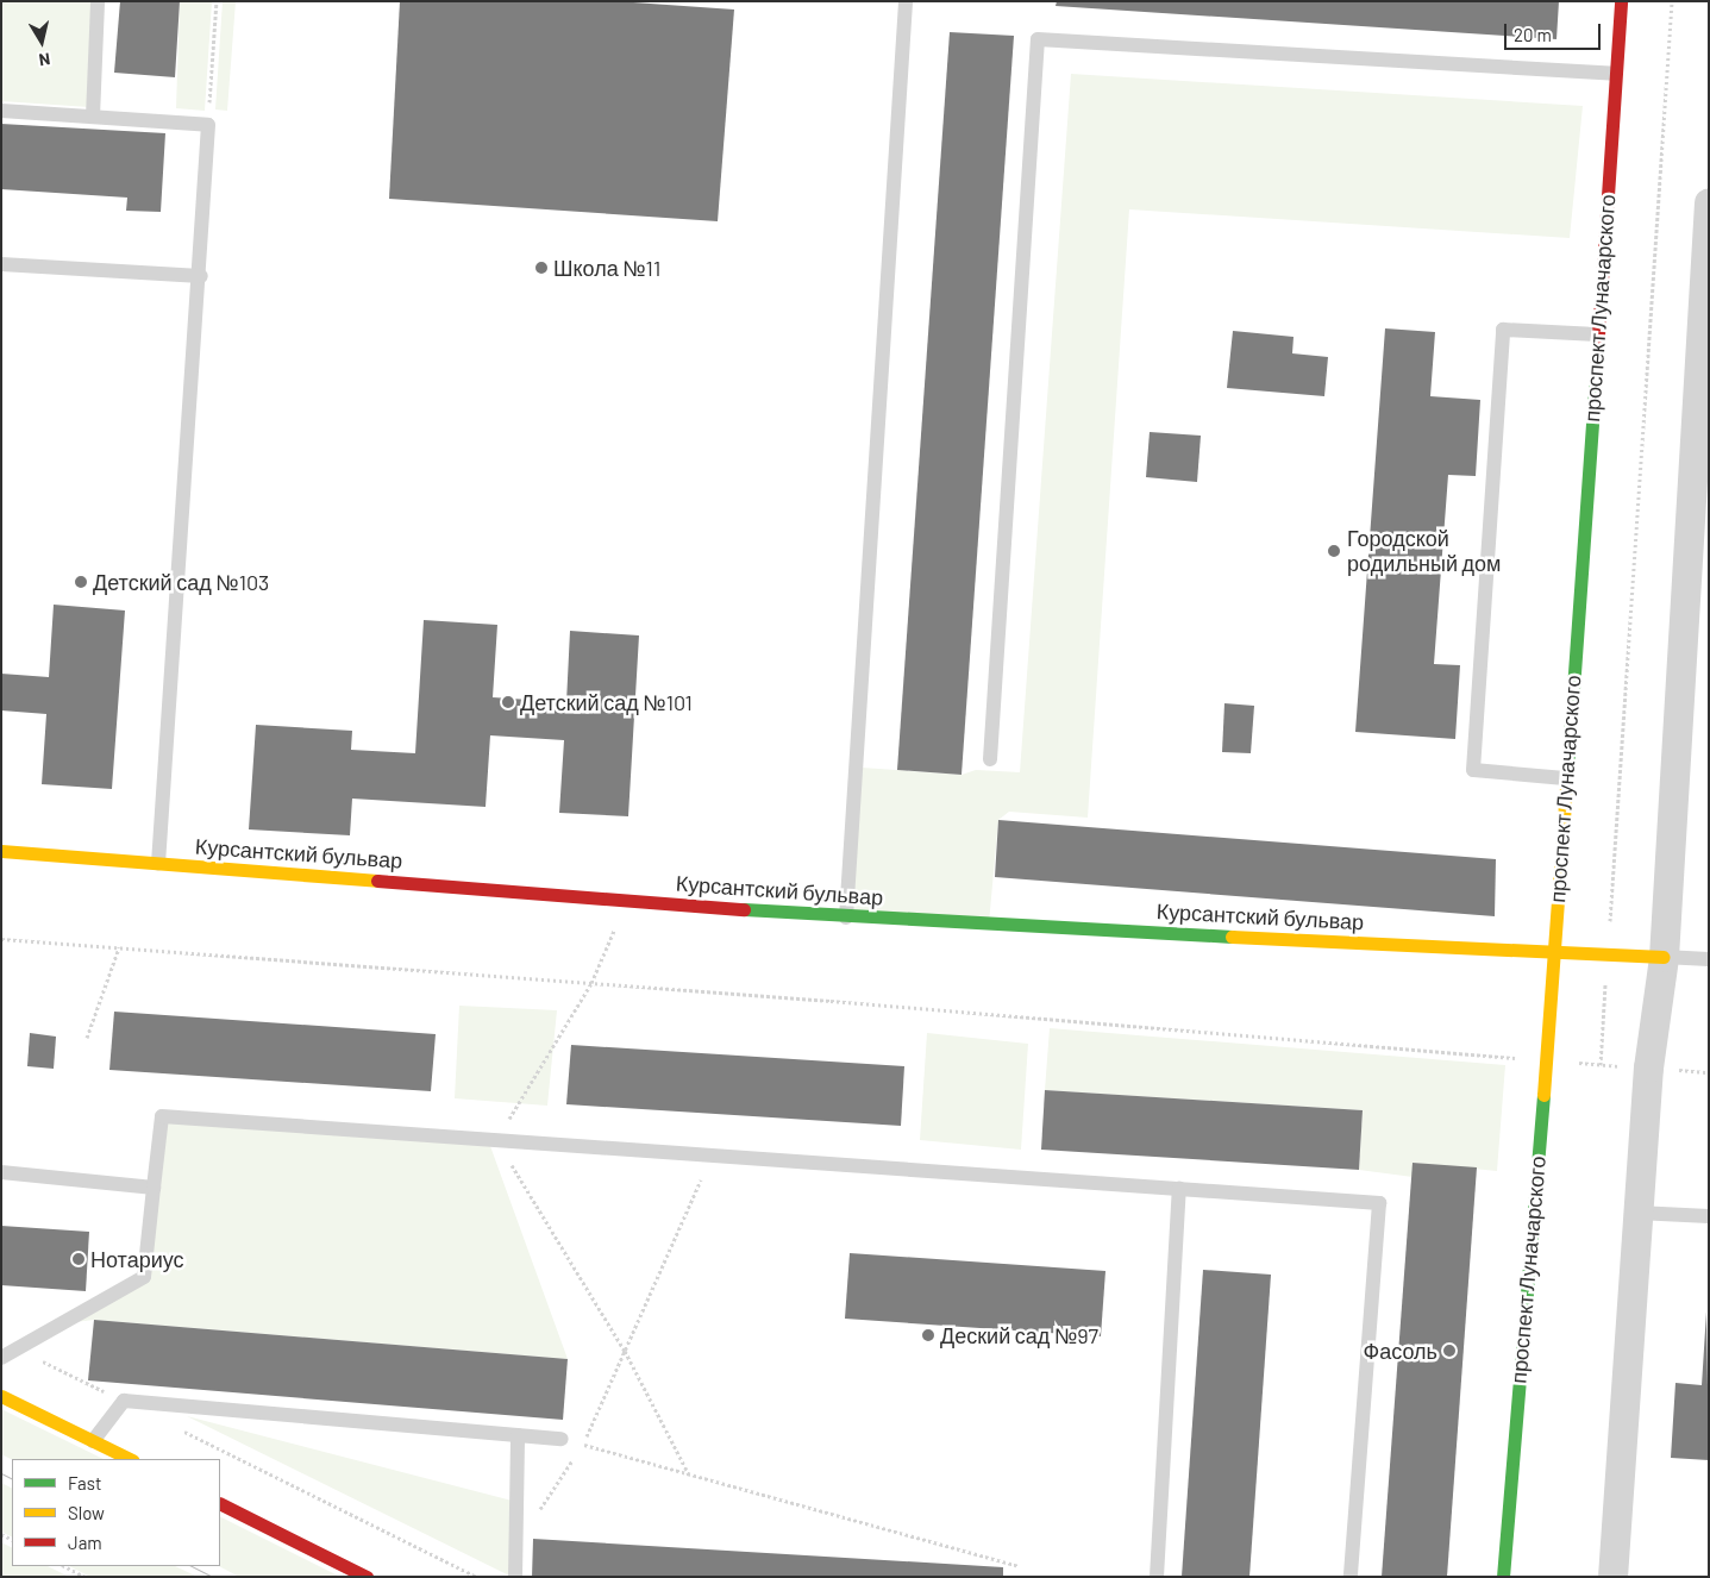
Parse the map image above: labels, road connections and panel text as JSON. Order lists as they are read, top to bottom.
{
  "streets": {
    "street": ["проспект Луначарского", "Курсантский бульвар"]
  },
  "crossings": [
    ["проспект Луначарского", "Курсантский бульвар"]
  ],
  "places": [
    "Школа №11",
    "Городской родильный дом",
    "Детский сад №103",
    "Детский сад №101",
    "Нотариус",
    "Деский сад №97",
    "Фасоль"
  ],
  "legend": ["Fast", "Slow", "Jam"],
  "scale_bar": "20 m",
  "north": "bottom"
}
